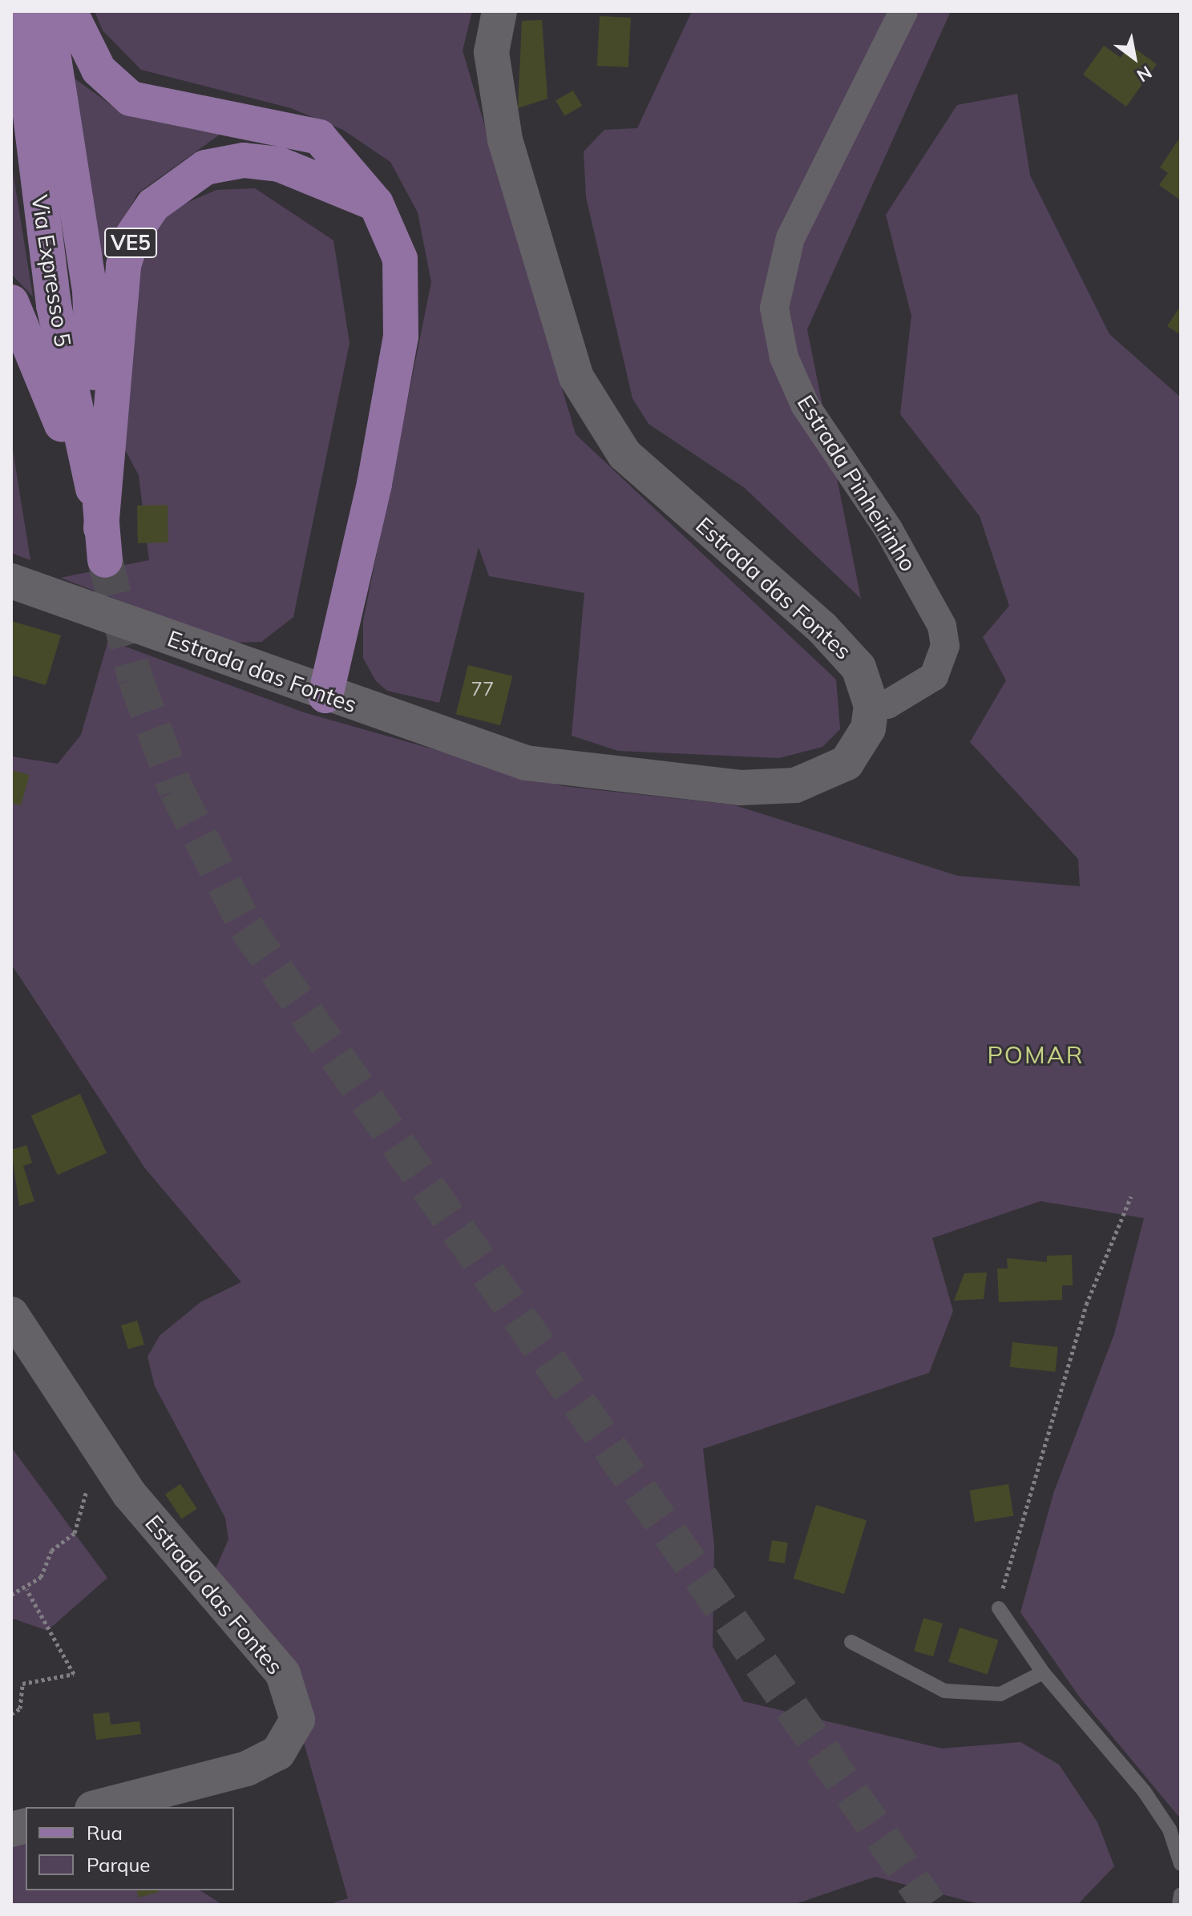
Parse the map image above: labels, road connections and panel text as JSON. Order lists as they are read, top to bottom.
{
  "streets": {
    "main road": ["VE5", "Via Expresso 5"],
    "street": ["Estrada Pinheirinho", "Estrada das Fontes"]
  },
  "crossings": [
    ["VE5", "Via Expresso 5"],
    ["Estrada Pinheirinho", "Estrada das Fontes"]
  ],
  "districts": ["POMAR"],
  "house_numbers": ["77"],
  "legend": ["Rua", "Parque"],
  "north": "bottom right"
}
